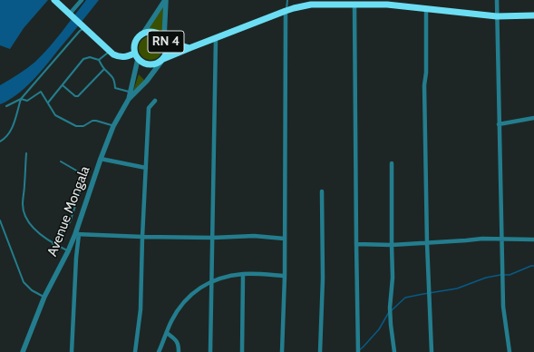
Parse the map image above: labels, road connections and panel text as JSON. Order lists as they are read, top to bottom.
{
  "streets": {
    "highway": ["RN 4"],
    "street": ["Avenue Mongala"]
  }
}
